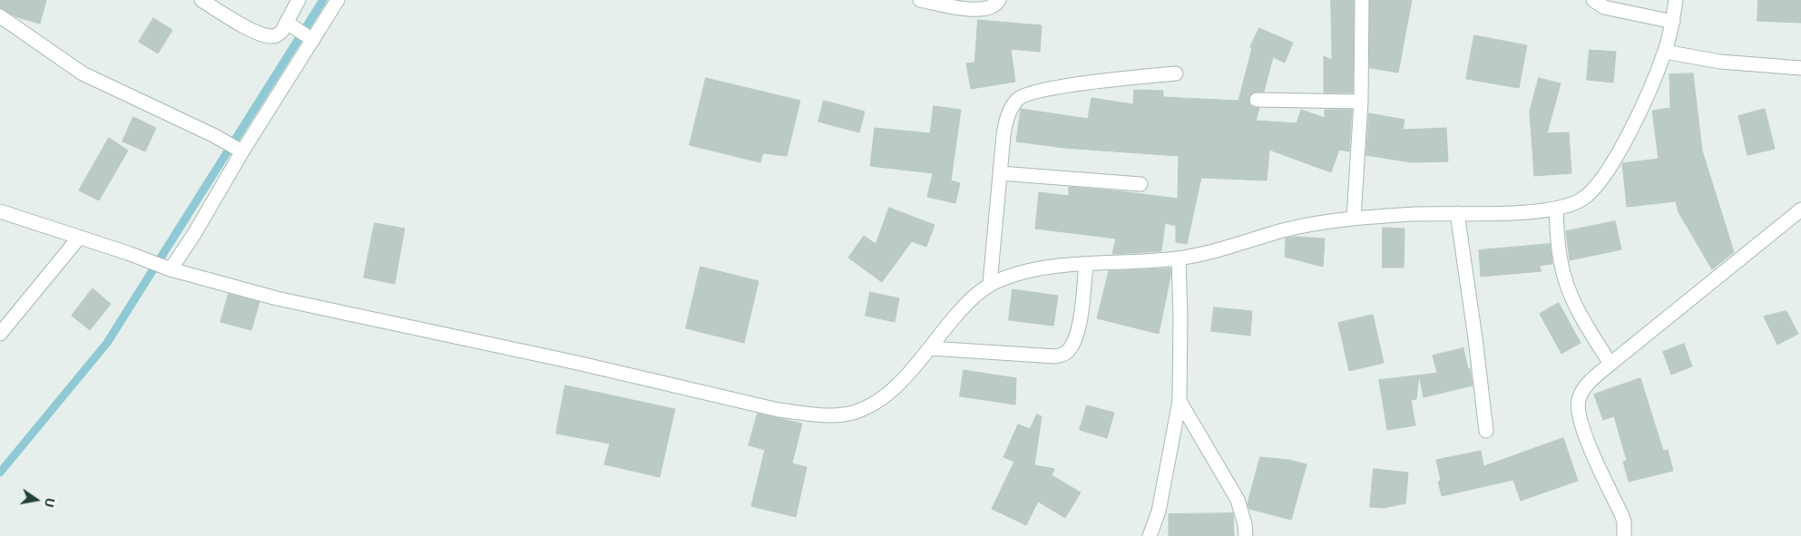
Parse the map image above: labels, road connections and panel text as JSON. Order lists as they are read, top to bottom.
{
  "north": "right"
}
